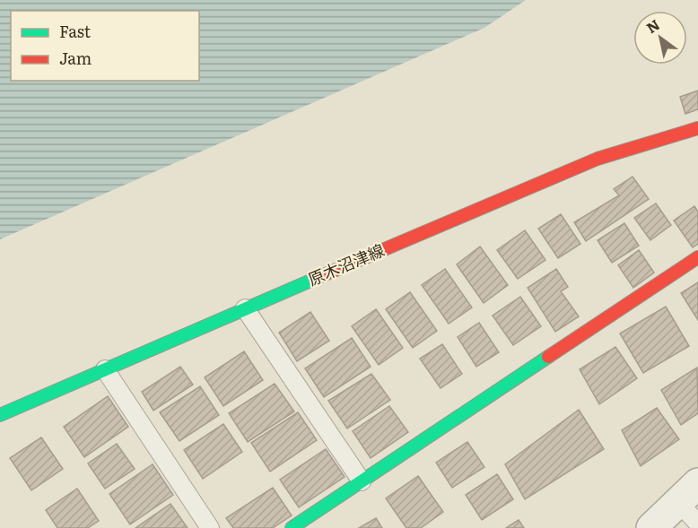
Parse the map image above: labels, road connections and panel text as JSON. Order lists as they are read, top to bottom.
{
  "streets": {
    "main road": ["原木沼津線"]
  },
  "legend": ["Fast", "Jam"],
  "north": "top left"
}
